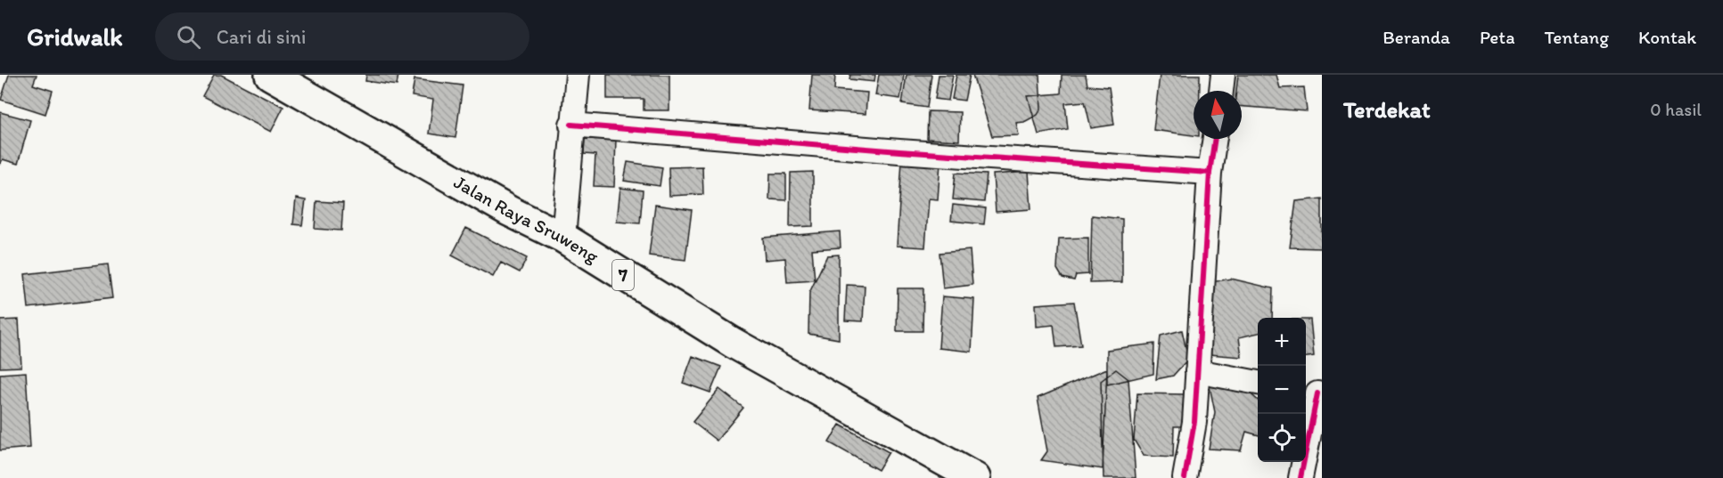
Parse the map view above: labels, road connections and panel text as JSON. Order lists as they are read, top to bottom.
{
  "streets": {
    "highway": ["Jalan Raya Sruweng", "7"]
  },
  "north": "top",
  "page": {
    "header": "Gridwalk",
    "search": "Cari di sini",
    "nav": [
      "Beranda",
      "Peta",
      "Tentang",
      "Kontak"
    ],
    "heading": ["Terdekat", "0 hasil"],
    "map_buttons": ["+", "−"]
  }
}
